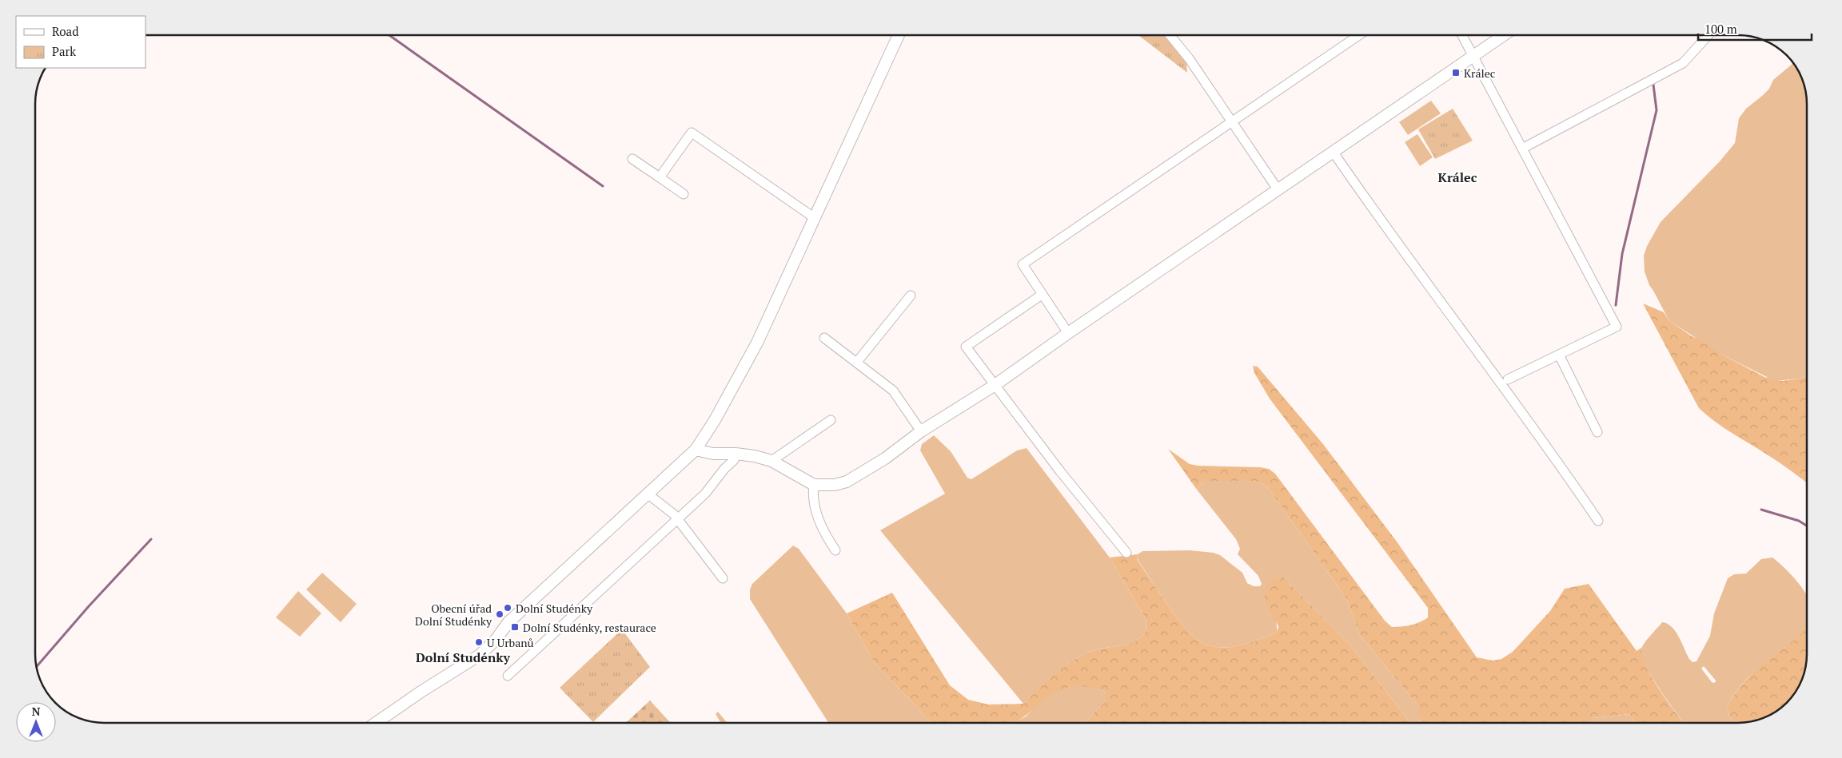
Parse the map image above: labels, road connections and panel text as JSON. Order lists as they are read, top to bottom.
{
  "districts": ["Králec", "Dolní Studénky"],
  "places": {
    "transit": ["Králec", "Dolní Studénky, restaurace"],
    "other": ["Dolní Studénky", "Obecní úřad Dolní Studénky", "U Urbanů"]
  },
  "legend": ["Road", "Park"],
  "scale_bar": "100 m",
  "north": "top"
}
